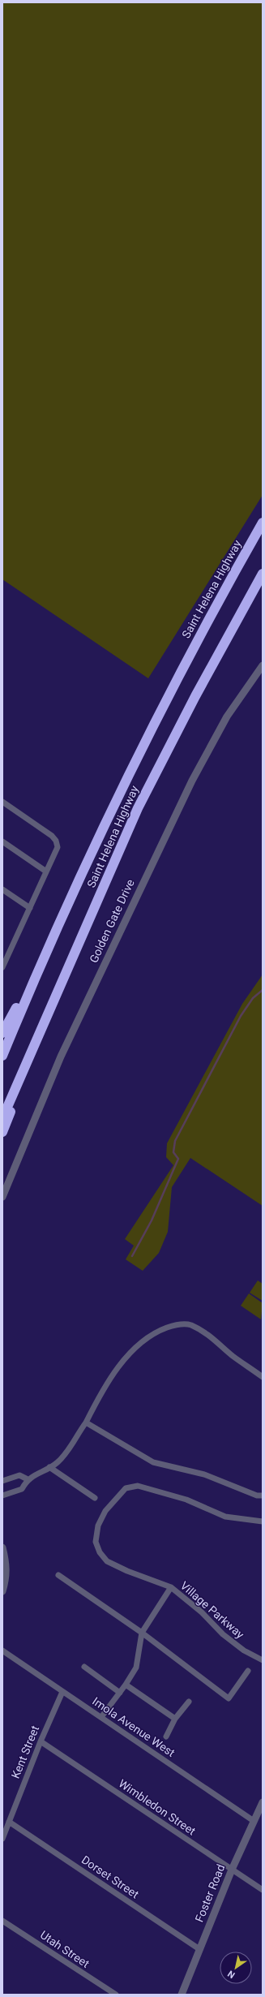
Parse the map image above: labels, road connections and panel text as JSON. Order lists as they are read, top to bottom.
{
  "streets": {
    "highway": ["Saint Helena Highway"],
    "street": [
      "Golden Gate Drive",
      "Village Parkway",
      "Imola Avenue West",
      "Kent Street",
      "Wimbledon Street",
      "Dorset Street",
      "Foster Road",
      "Utah Street"
    ]
  },
  "crossings": [
    ["Imola Avenue West", "Kent Street"],
    ["Imola Avenue West", "Foster Road"],
    ["Kent Street", "Wimbledon Street"],
    ["Kent Street", "Dorset Street"],
    ["Wimbledon Street", "Foster Road"],
    ["Dorset Street", "Foster Road"]
  ],
  "north": "bottom left"
}
